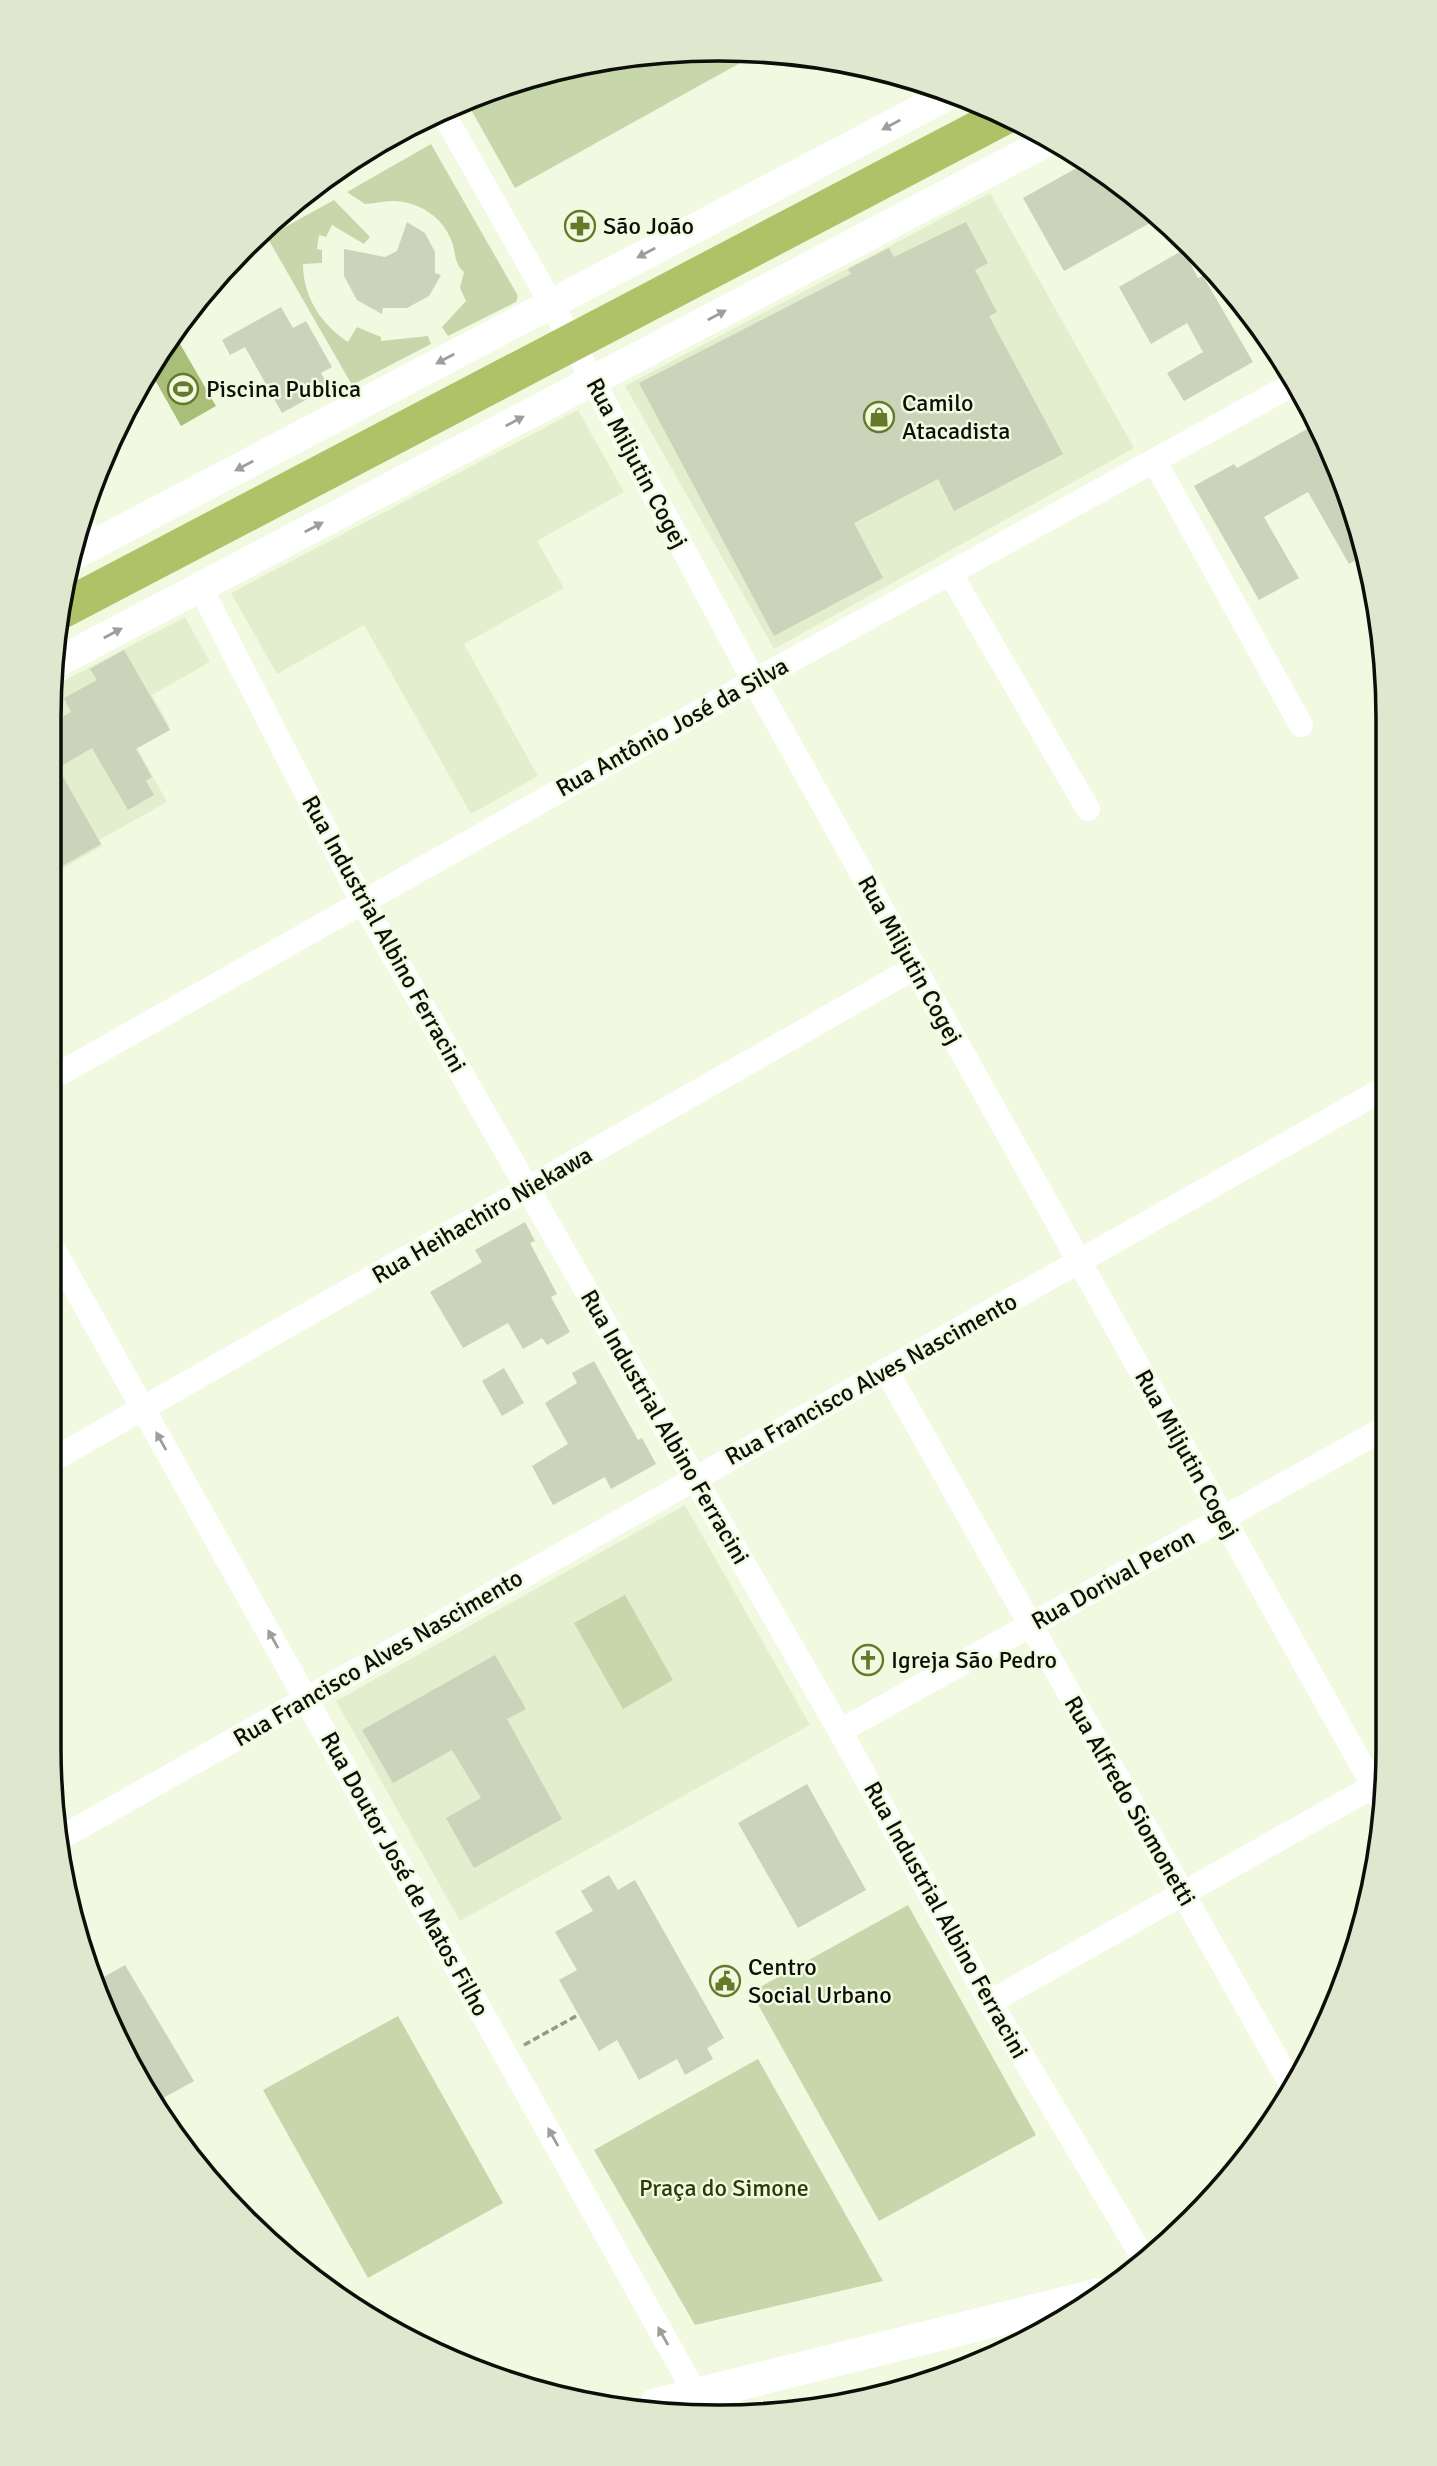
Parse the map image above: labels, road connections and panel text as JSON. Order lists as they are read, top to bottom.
{
  "streets": {
    "street": [
      "Rua Miljutin Cogej",
      "Rua Antônio José da Silva",
      "Rua Industrial Albino Ferracini",
      "Rua Heihachiro Niekawa",
      "Rua Francisco Alves Nascimento",
      "Rua Dorival Peron",
      "Rua Alfredo Siomonetti",
      "Rua Doutor José de Matos Filho"
    ]
  },
  "crossings": [
    ["Rua Miljutin Cogej", "Rua Antônio José da Silva"],
    ["Rua Miljutin Cogej", "Rua Heihachiro Niekawa"],
    ["Rua Miljutin Cogej", "Rua Francisco Alves Nascimento"],
    ["Rua Miljutin Cogej", "Rua Dorival Peron"],
    ["Rua Antônio José da Silva", "Rua Industrial Albino Ferracini"],
    ["Rua Industrial Albino Ferracini", "Rua Heihachiro Niekawa"],
    ["Rua Industrial Albino Ferracini", "Rua Francisco Alves Nascimento"],
    ["Rua Industrial Albino Ferracini", "Rua Dorival Peron"],
    ["Rua Heihachiro Niekawa", "Rua Doutor José de Matos Filho"],
    ["Rua Francisco Alves Nascimento", "Rua Alfredo Siomonetti"],
    ["Rua Francisco Alves Nascimento", "Rua Doutor José de Matos Filho"],
    ["Rua Dorival Peron", "Rua Alfredo Siomonetti"]
  ],
  "one_way": ["Rua Doutor José de Matos Filho"],
  "parks": ["Praça do Simone"],
  "places": {
    "pharmacy": ["São João"],
    "sports": ["Piscina Publica"],
    "shop": ["Camilo Atacadista"],
    "church": ["Igreja São Pedro"],
    "public building": ["Centro Social Urbano"]
  }
}
